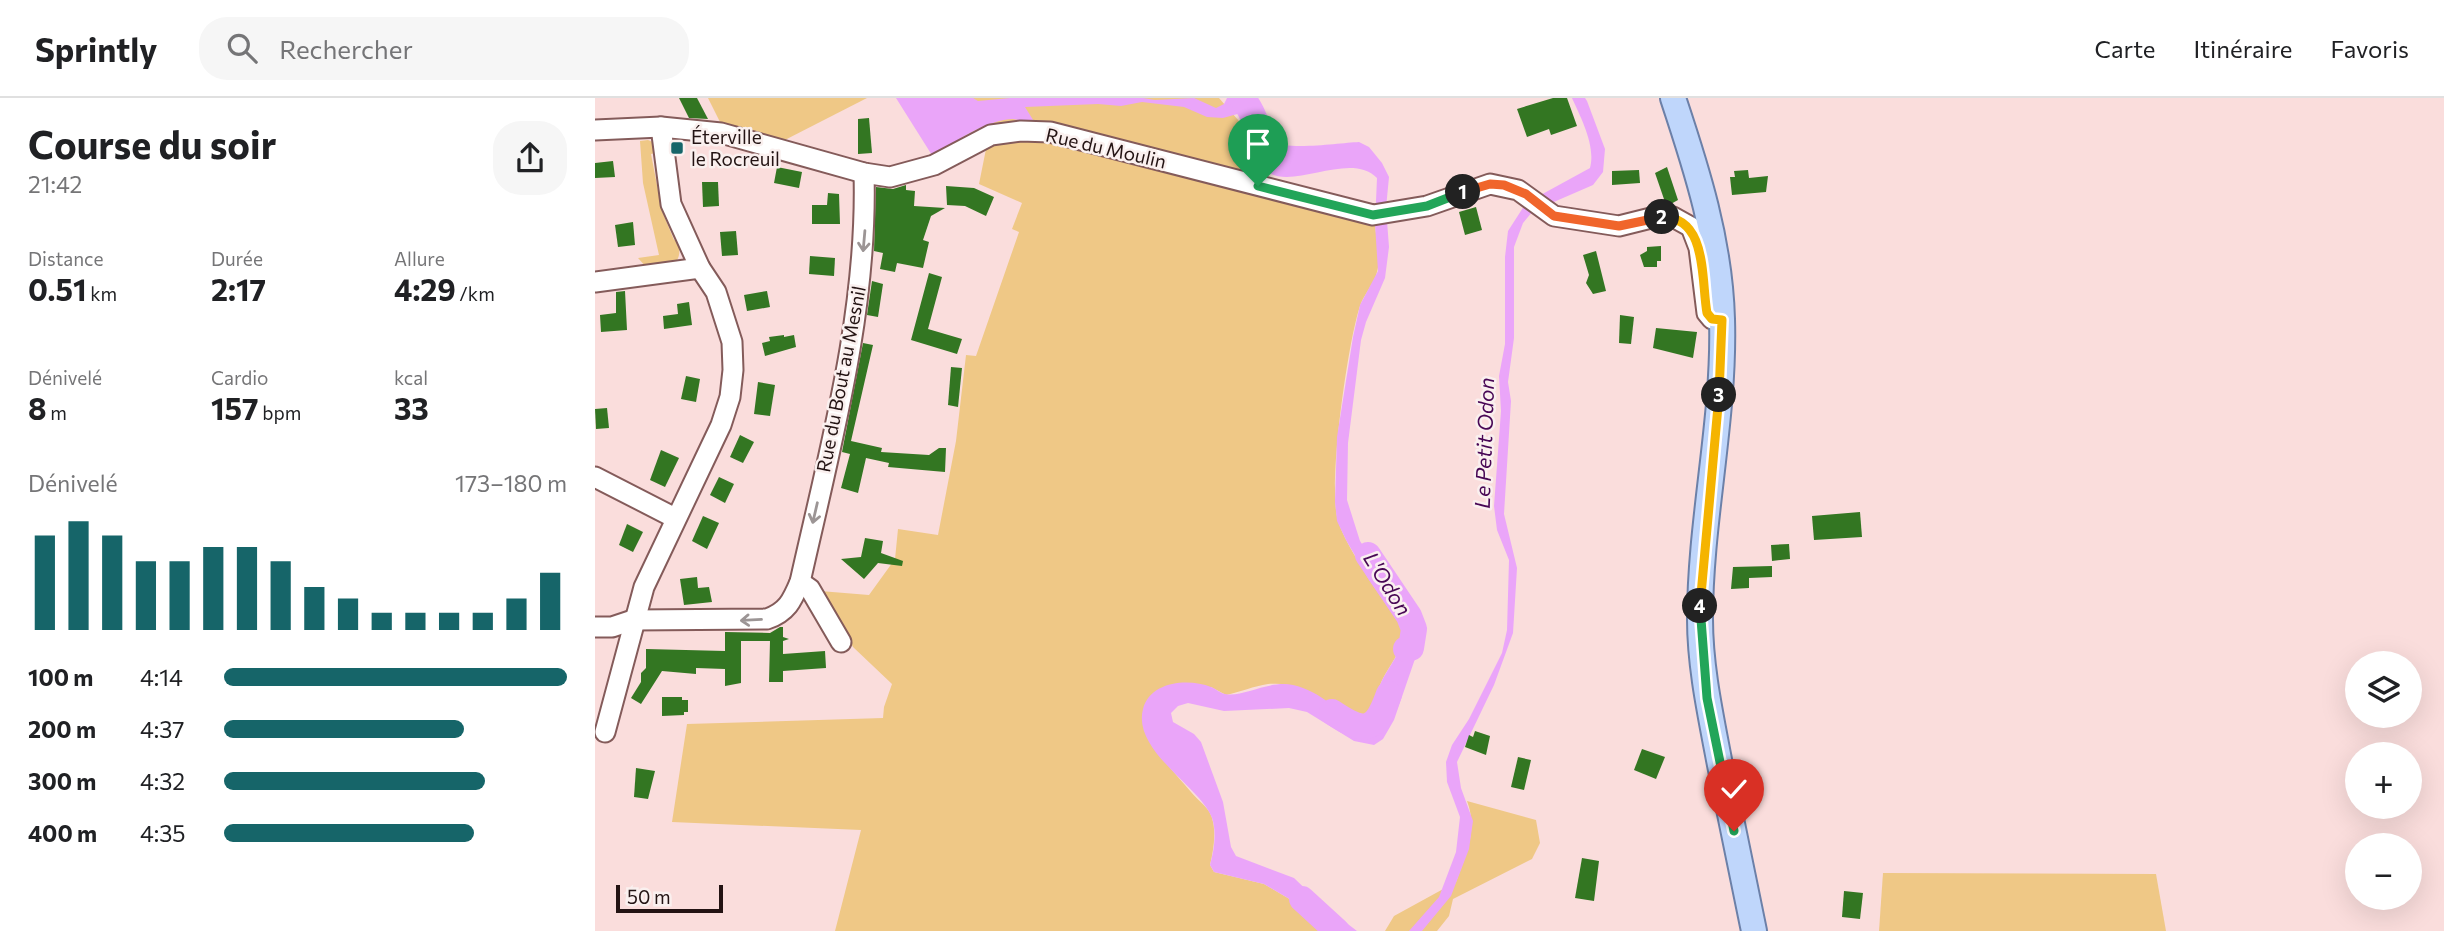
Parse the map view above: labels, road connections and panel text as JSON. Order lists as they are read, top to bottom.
{
  "streets": {
    "street": ["Rue du Moulin", "Rue du Bout au Mesnil"]
  },
  "crossings": [
    ["Rue du Moulin", "Rue du Bout au Mesnil"]
  ],
  "one_way": ["Rue du Bout au Mesnil"],
  "water": ["Le Petit Odon", "L'Odon"],
  "places": {
    "transit": ["Éterville le Rocreuil"]
  },
  "scale_bar": "50 m",
  "page": {
    "header": "Sprintly",
    "search": "Rechercher",
    "nav": ["Carte", "Itinéraire", "Favoris"],
    "heading": ["Course du soir", "21:42"],
    "pins": [
      "1",
      "2",
      "3",
      "4"
    ],
    "stats": [
      ["Distance", "0.51 km"],
      ["Durée", "2:17"],
      ["Allure", "4:29 /km"],
      ["Dénivelé", "8 m"],
      ["Cardio", "157 bpm"],
      ["kcal", "33"]
    ],
    "chart": ["Dénivelé", "173–180 m"],
    "list": [
      {
        "name": "100 m",
        "note": "4:14"
      },
      {
        "name": "200 m",
        "note": "4:37"
      },
      {
        "name": "300 m",
        "note": "4:32"
      },
      {
        "name": "400 m",
        "note": "4:35"
      }
    ],
    "map_buttons": ["+", "−"],
    "scale": "50 m"
  }
}
